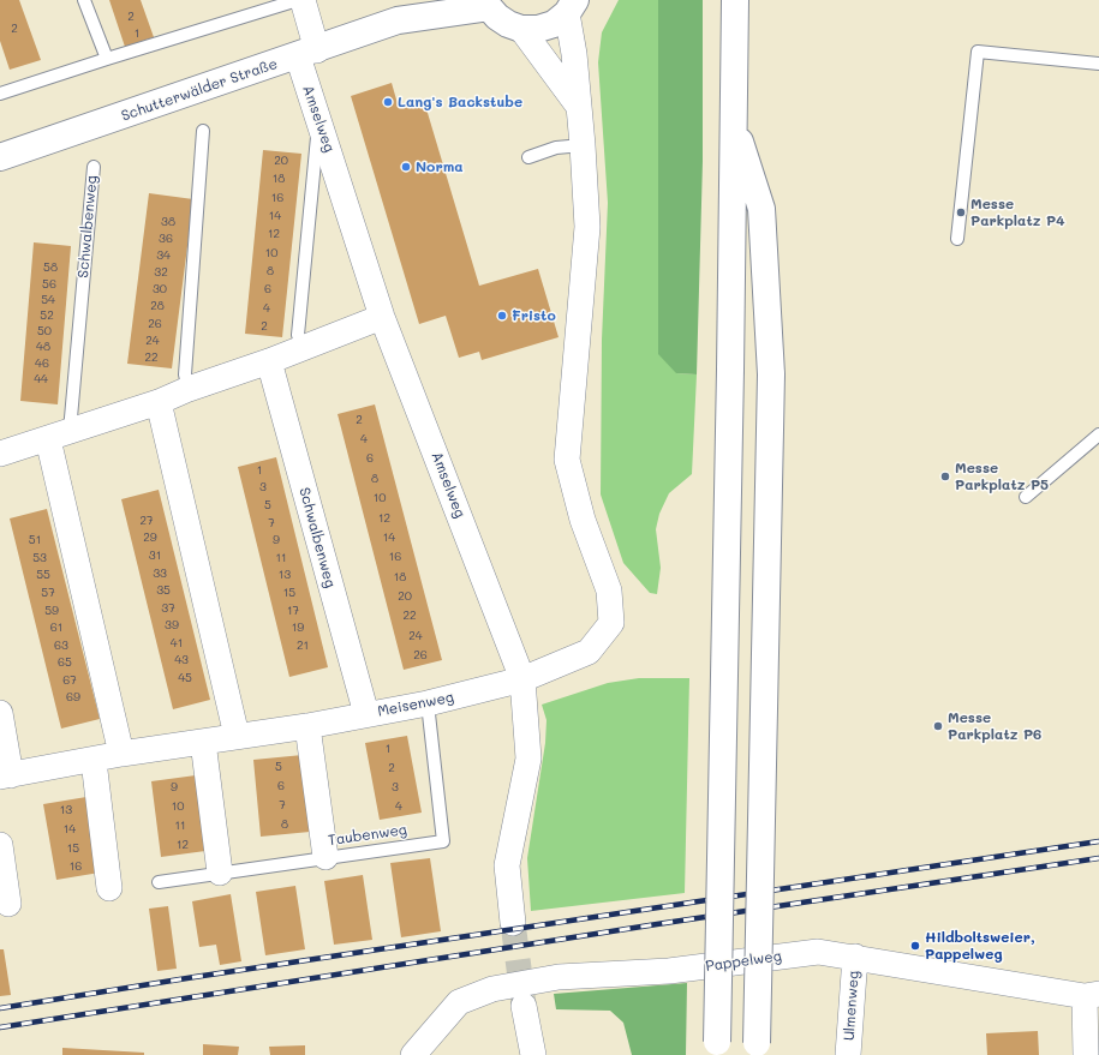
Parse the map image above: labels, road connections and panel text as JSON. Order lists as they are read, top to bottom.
{
  "streets": {
    "main road": ["Schutterwälder Straße"],
    "street": [
      "Amselweg",
      "Schwalbenweg",
      "Meisenweg",
      "Pappelweg",
      "Ulmenweg"
    ],
    "lane": ["Taubenweg"]
  },
  "crossings": [
    ["Schutterwälder Straße", "Amselweg"],
    ["Amselweg", "Meisenweg"],
    ["Schwalbenweg", "Meisenweg"],
    ["Meisenweg", "Taubenweg"],
    ["Pappelweg", "Ulmenweg"]
  ],
  "places": [
    "Lang's Backstube",
    "Norma",
    "Messe Parkplatz P4",
    "Fristo",
    "Messe Parkplatz P5",
    "Messe Parkplatz P6",
    "Hildboltsweier, Pappelweg"
  ],
  "house_numbers": [
    "2",
    "2",
    "1",
    "20",
    "18",
    "16",
    "14",
    "38",
    "12",
    "36",
    "10",
    "34",
    "58",
    "8",
    "32",
    "56",
    "30",
    "6",
    "54",
    "28",
    "4",
    "52",
    "26",
    "2",
    "50",
    "24",
    "48",
    "22",
    "46",
    "44",
    "2",
    "4",
    "6",
    "1",
    "8",
    "3",
    "10",
    "5",
    "12",
    "27",
    "7",
    "29",
    "14",
    "51",
    "9",
    "31",
    "16",
    "53",
    "11",
    "33",
    "55",
    "13",
    "18",
    "35",
    "57",
    "15",
    "20",
    "37",
    "59",
    "17",
    "22",
    "39",
    "61",
    "19",
    "24",
    "41",
    "63",
    "21",
    "26",
    "43",
    "65",
    "45",
    "67",
    "69",
    "1",
    "5",
    "2",
    "6",
    "9",
    "3",
    "7",
    "10",
    "4",
    "13",
    "8",
    "11",
    "14",
    "12",
    "15",
    "16"
  ]
}
